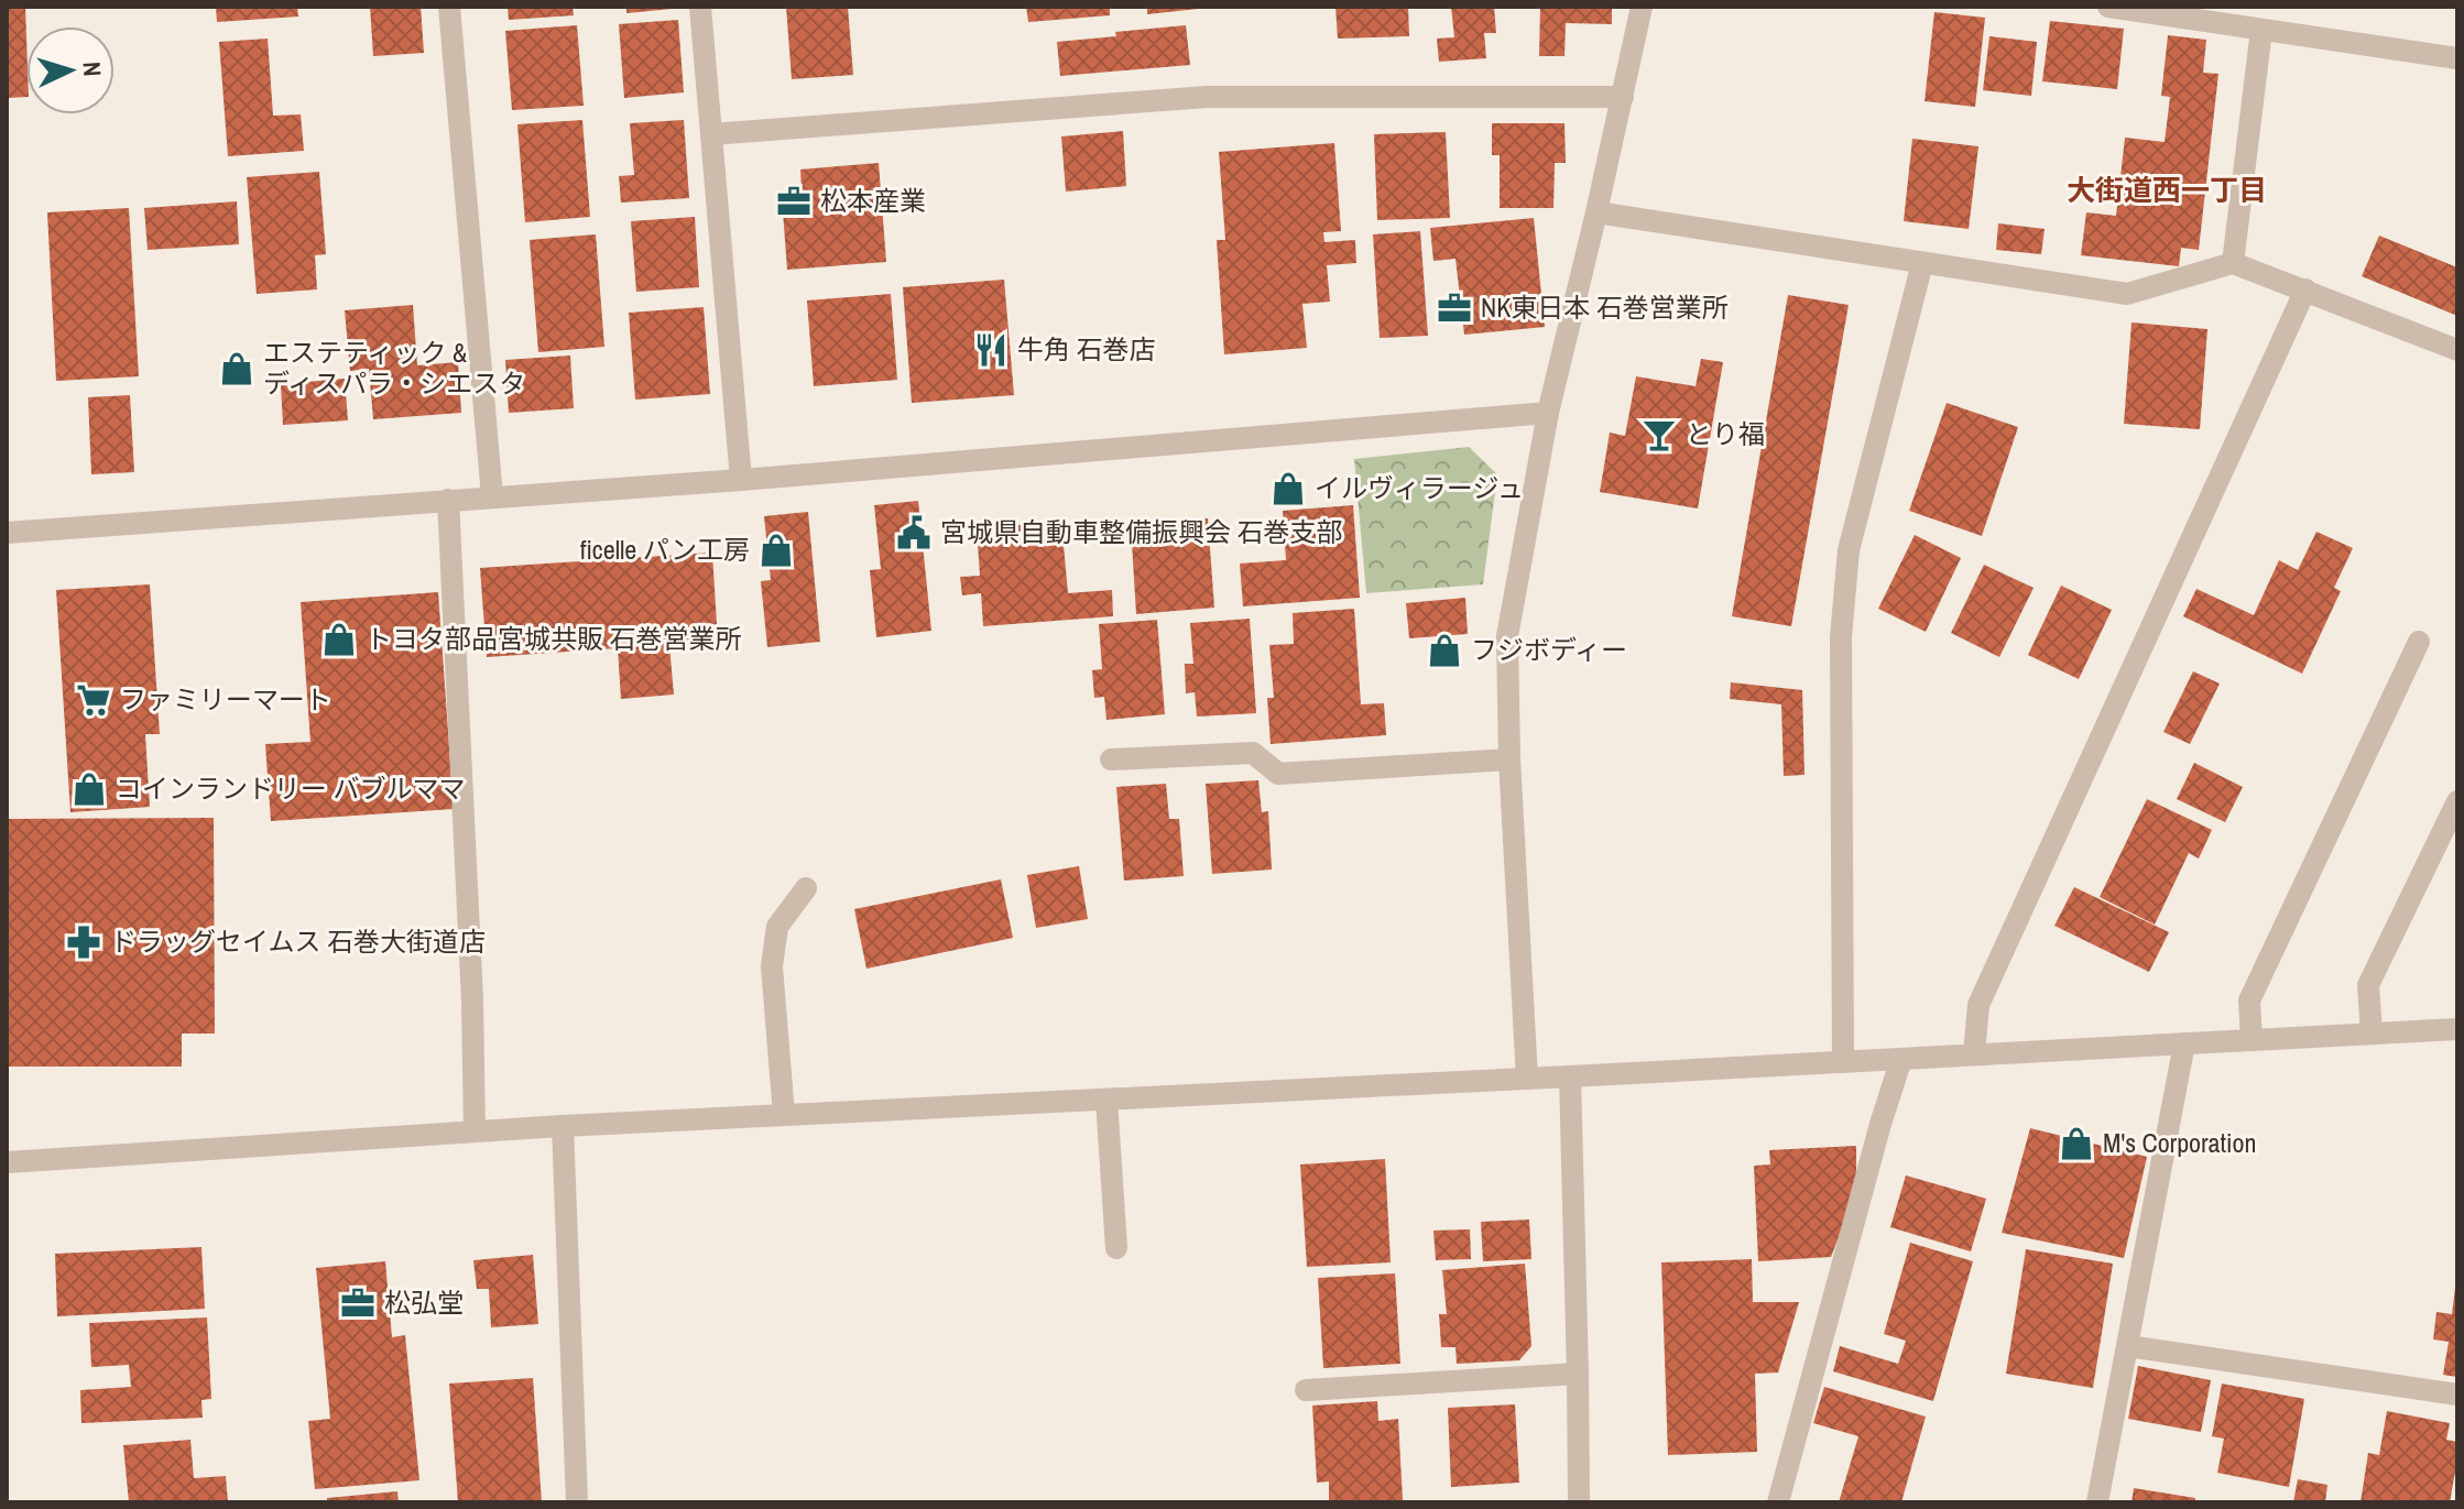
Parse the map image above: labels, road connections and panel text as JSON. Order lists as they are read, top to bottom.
{
  "districts": ["大街道西一丁目"],
  "places": {
    "office": ["松本産業", "NK東日本 石巻営業所", "松弘堂"],
    "restaurant": ["牛角 石巻店"],
    "shop": [
      "エステティック & ディスパラ・シエスタ",
      "イルヴィラージュ",
      "ficelle パン工房",
      "トヨタ部品宮城共販 石巻営業所",
      "フジボディー",
      "コインランドリー バブルママ",
      "M's Corporation"
    ],
    "bar": ["とり福"],
    "public building": ["宮城県自動車整備振興会 石巻支部"],
    "supermarket": ["ファミリーマート"],
    "pharmacy": ["ドラッグセイムス 石巻大街道店"]
  },
  "north": "right"
}
